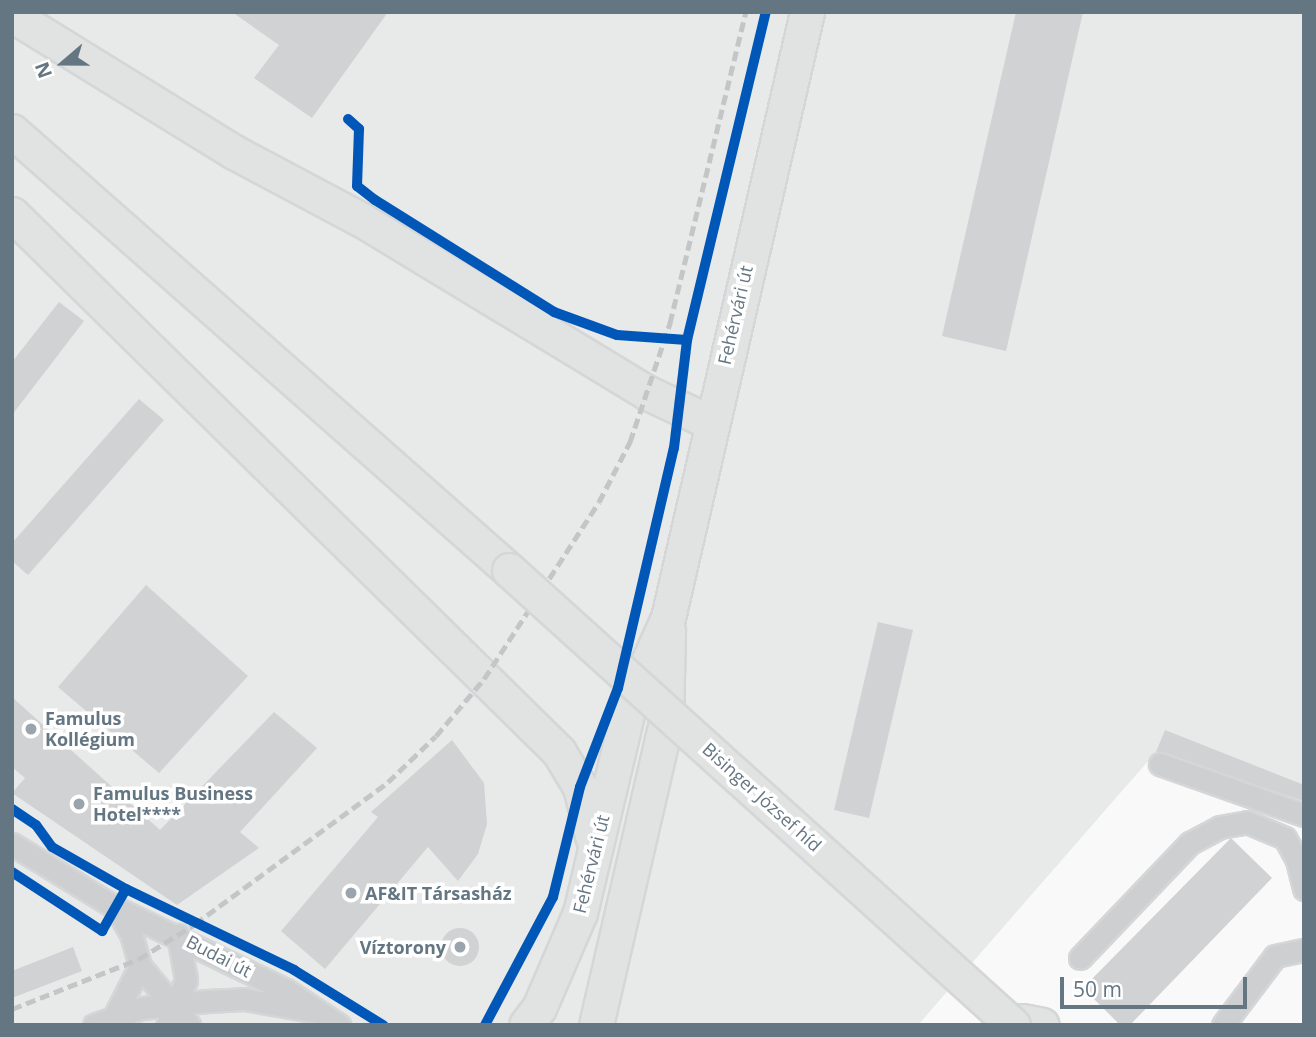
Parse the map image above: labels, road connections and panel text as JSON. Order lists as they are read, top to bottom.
{
  "streets": {
    "main road": ["Fehérvári út", "Bisinger József híd"],
    "street": ["Budai út"]
  },
  "places": [
    "Famulus Kollégium",
    "Famulus Business Hotel****",
    "AF&IT Társasház",
    "Víztorony"
  ],
  "scale_bar": "50 m",
  "north": "left"
}
